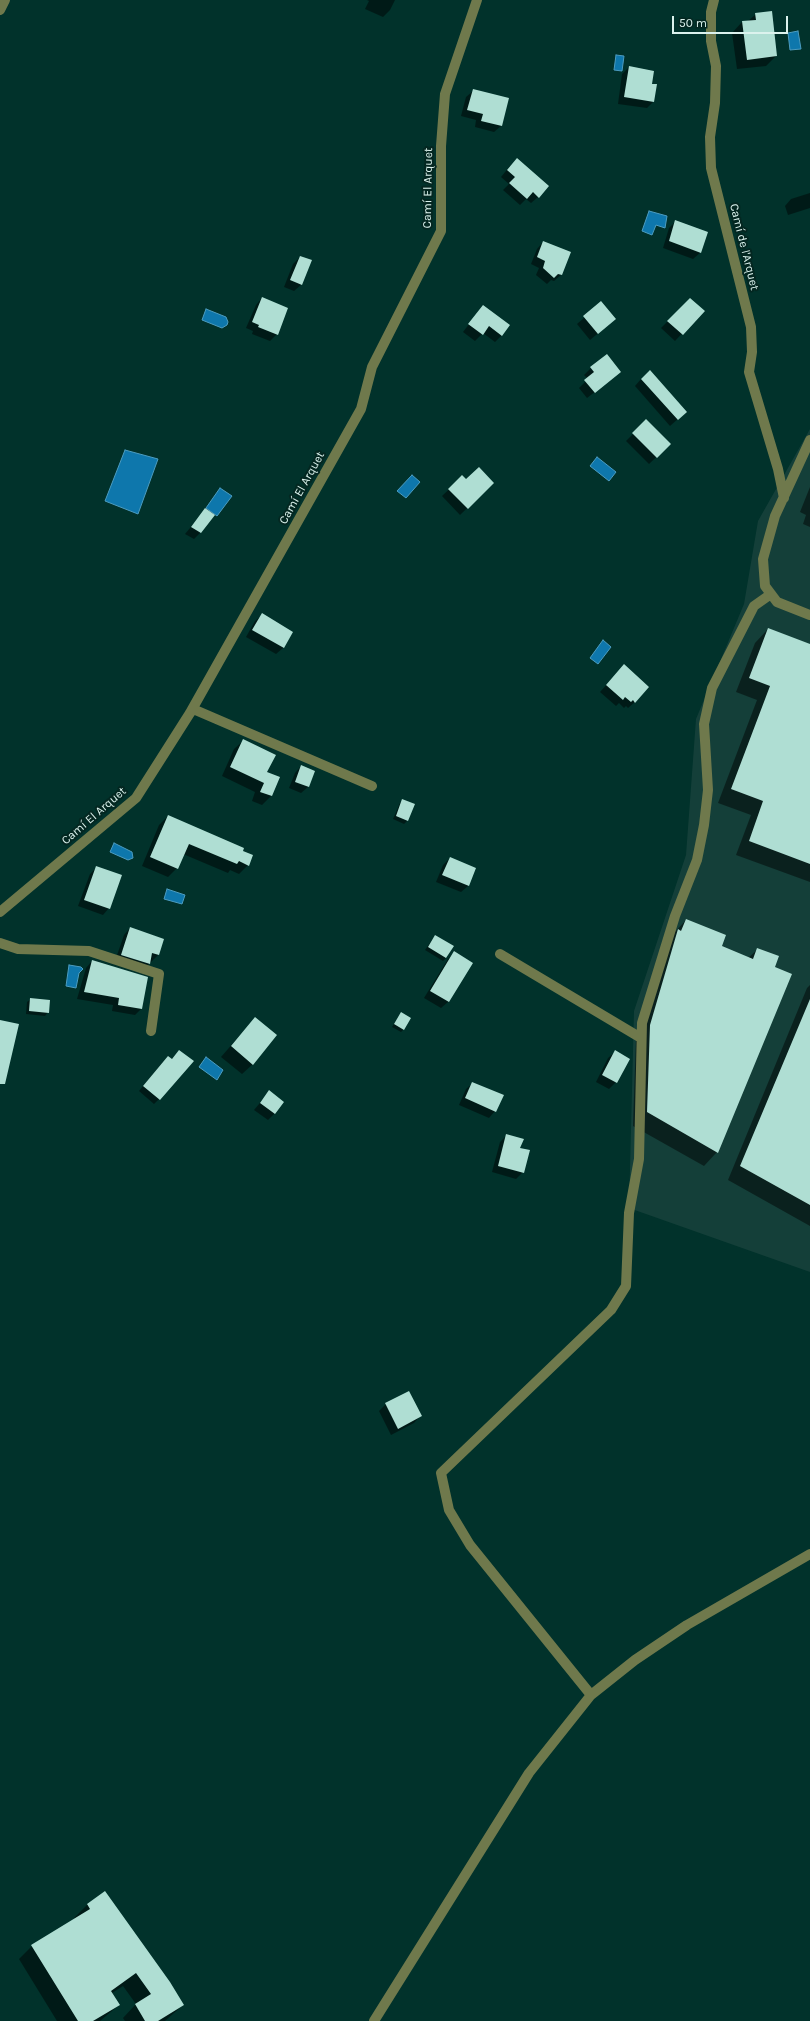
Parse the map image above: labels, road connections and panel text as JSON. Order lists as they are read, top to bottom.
{
  "streets": {
    "street": ["Camí El Arquet", "Camí de l'Arquet"]
  },
  "scale_bar": "50 m"
}
